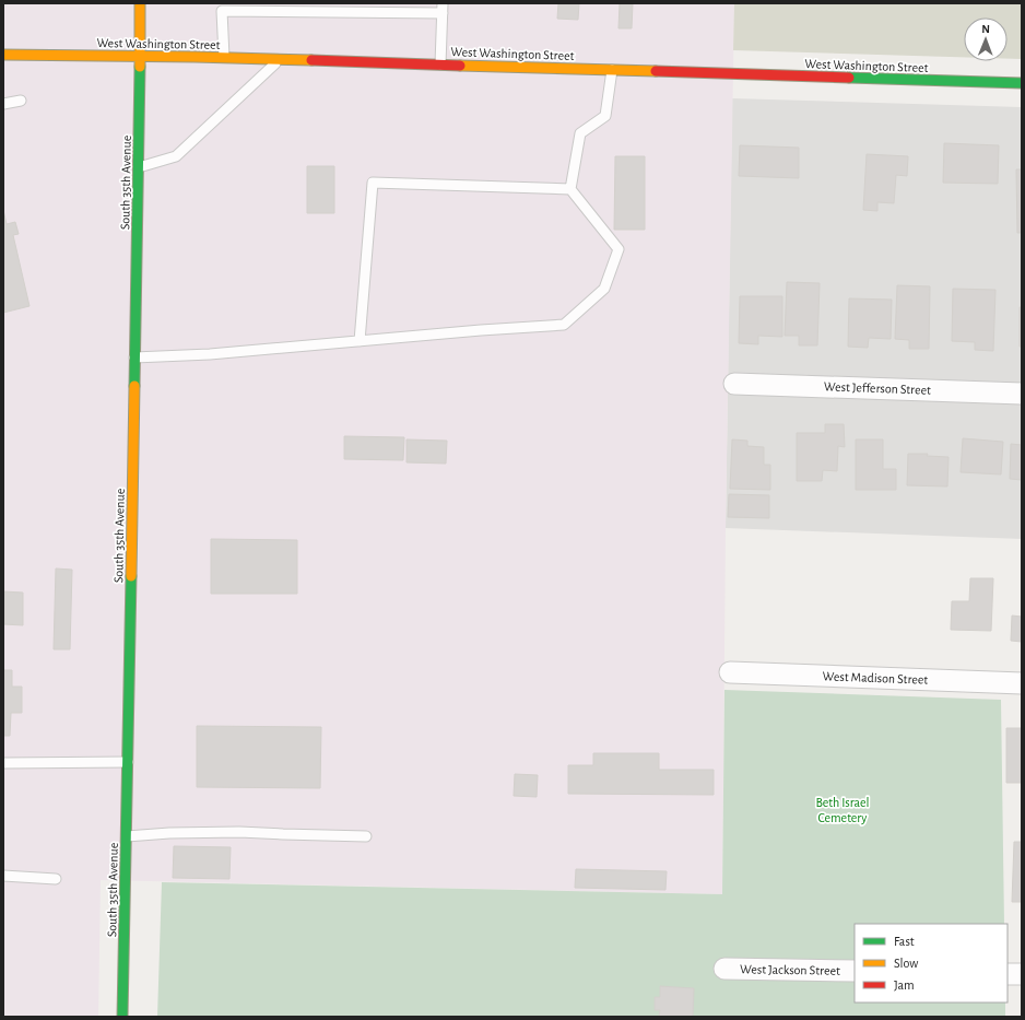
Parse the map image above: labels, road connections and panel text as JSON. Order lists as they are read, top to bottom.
{
  "streets": {
    "street": [
      "West Washington Street",
      "South 35th Avenue",
      "West Jefferson Street",
      "West Madison Street",
      "West Jackson Street"
    ]
  },
  "crossings": [
    ["West Washington Street", "South 35th Avenue"]
  ],
  "parks": ["Beth Israel Cemetery"],
  "legend": ["Fast", "Slow", "Jam"],
  "north": "top"
}
